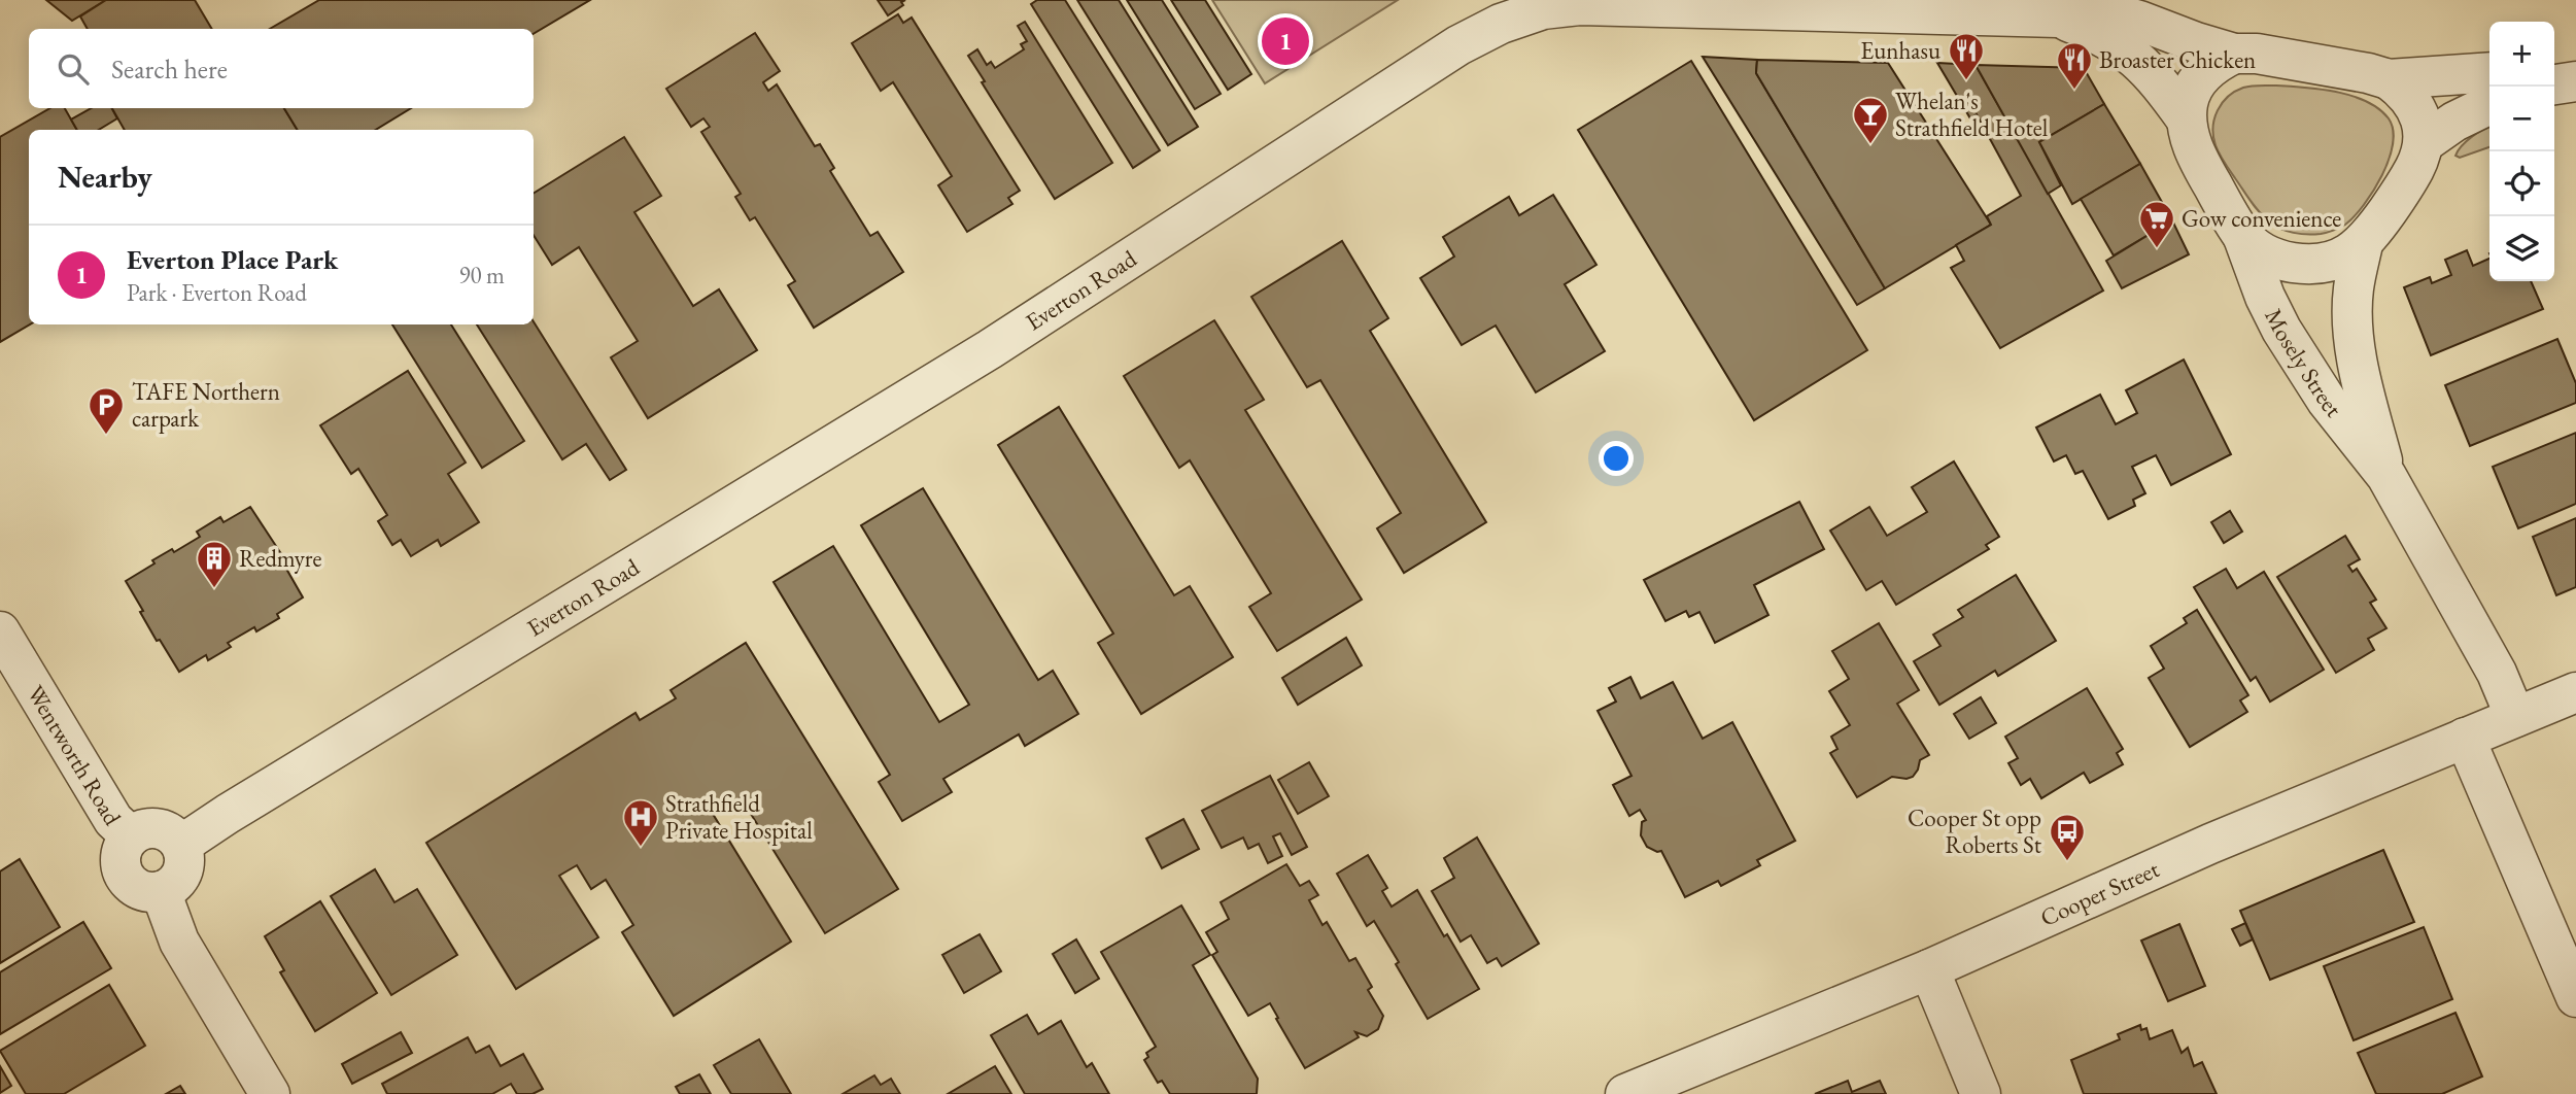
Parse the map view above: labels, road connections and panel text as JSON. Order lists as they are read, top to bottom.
{
  "streets": {
    "street": [
      "Everton Road",
      "Mosely Street",
      "Wentworth Road",
      "Cooper Street"
    ]
  },
  "crossings": [
    ["Everton Road", "Wentworth Road"],
    ["Mosely Street", "Cooper Street"]
  ],
  "places": {
    "restaurant": ["Eunhasu", "Broaster Chicken"],
    "bar": ["Whelan's Strathfield Hotel"],
    "supermarket": ["Gow convenience"],
    "parking": ["TAFE Northern carpark"],
    "building": ["Redmyre"],
    "hospital": ["Strathfield Private Hospital"],
    "bus stop": ["Cooper St opp Roberts St"]
  },
  "page": {
    "pins": "1",
    "map_buttons": ["+", "−"],
    "search": "Search here",
    "heading": "Nearby",
    "list": [
      {
        "mark": "1",
        "name": "Everton Place Park",
        "note": "Park · Everton Road",
        "value": "90 m"
      }
    ]
  }
}
